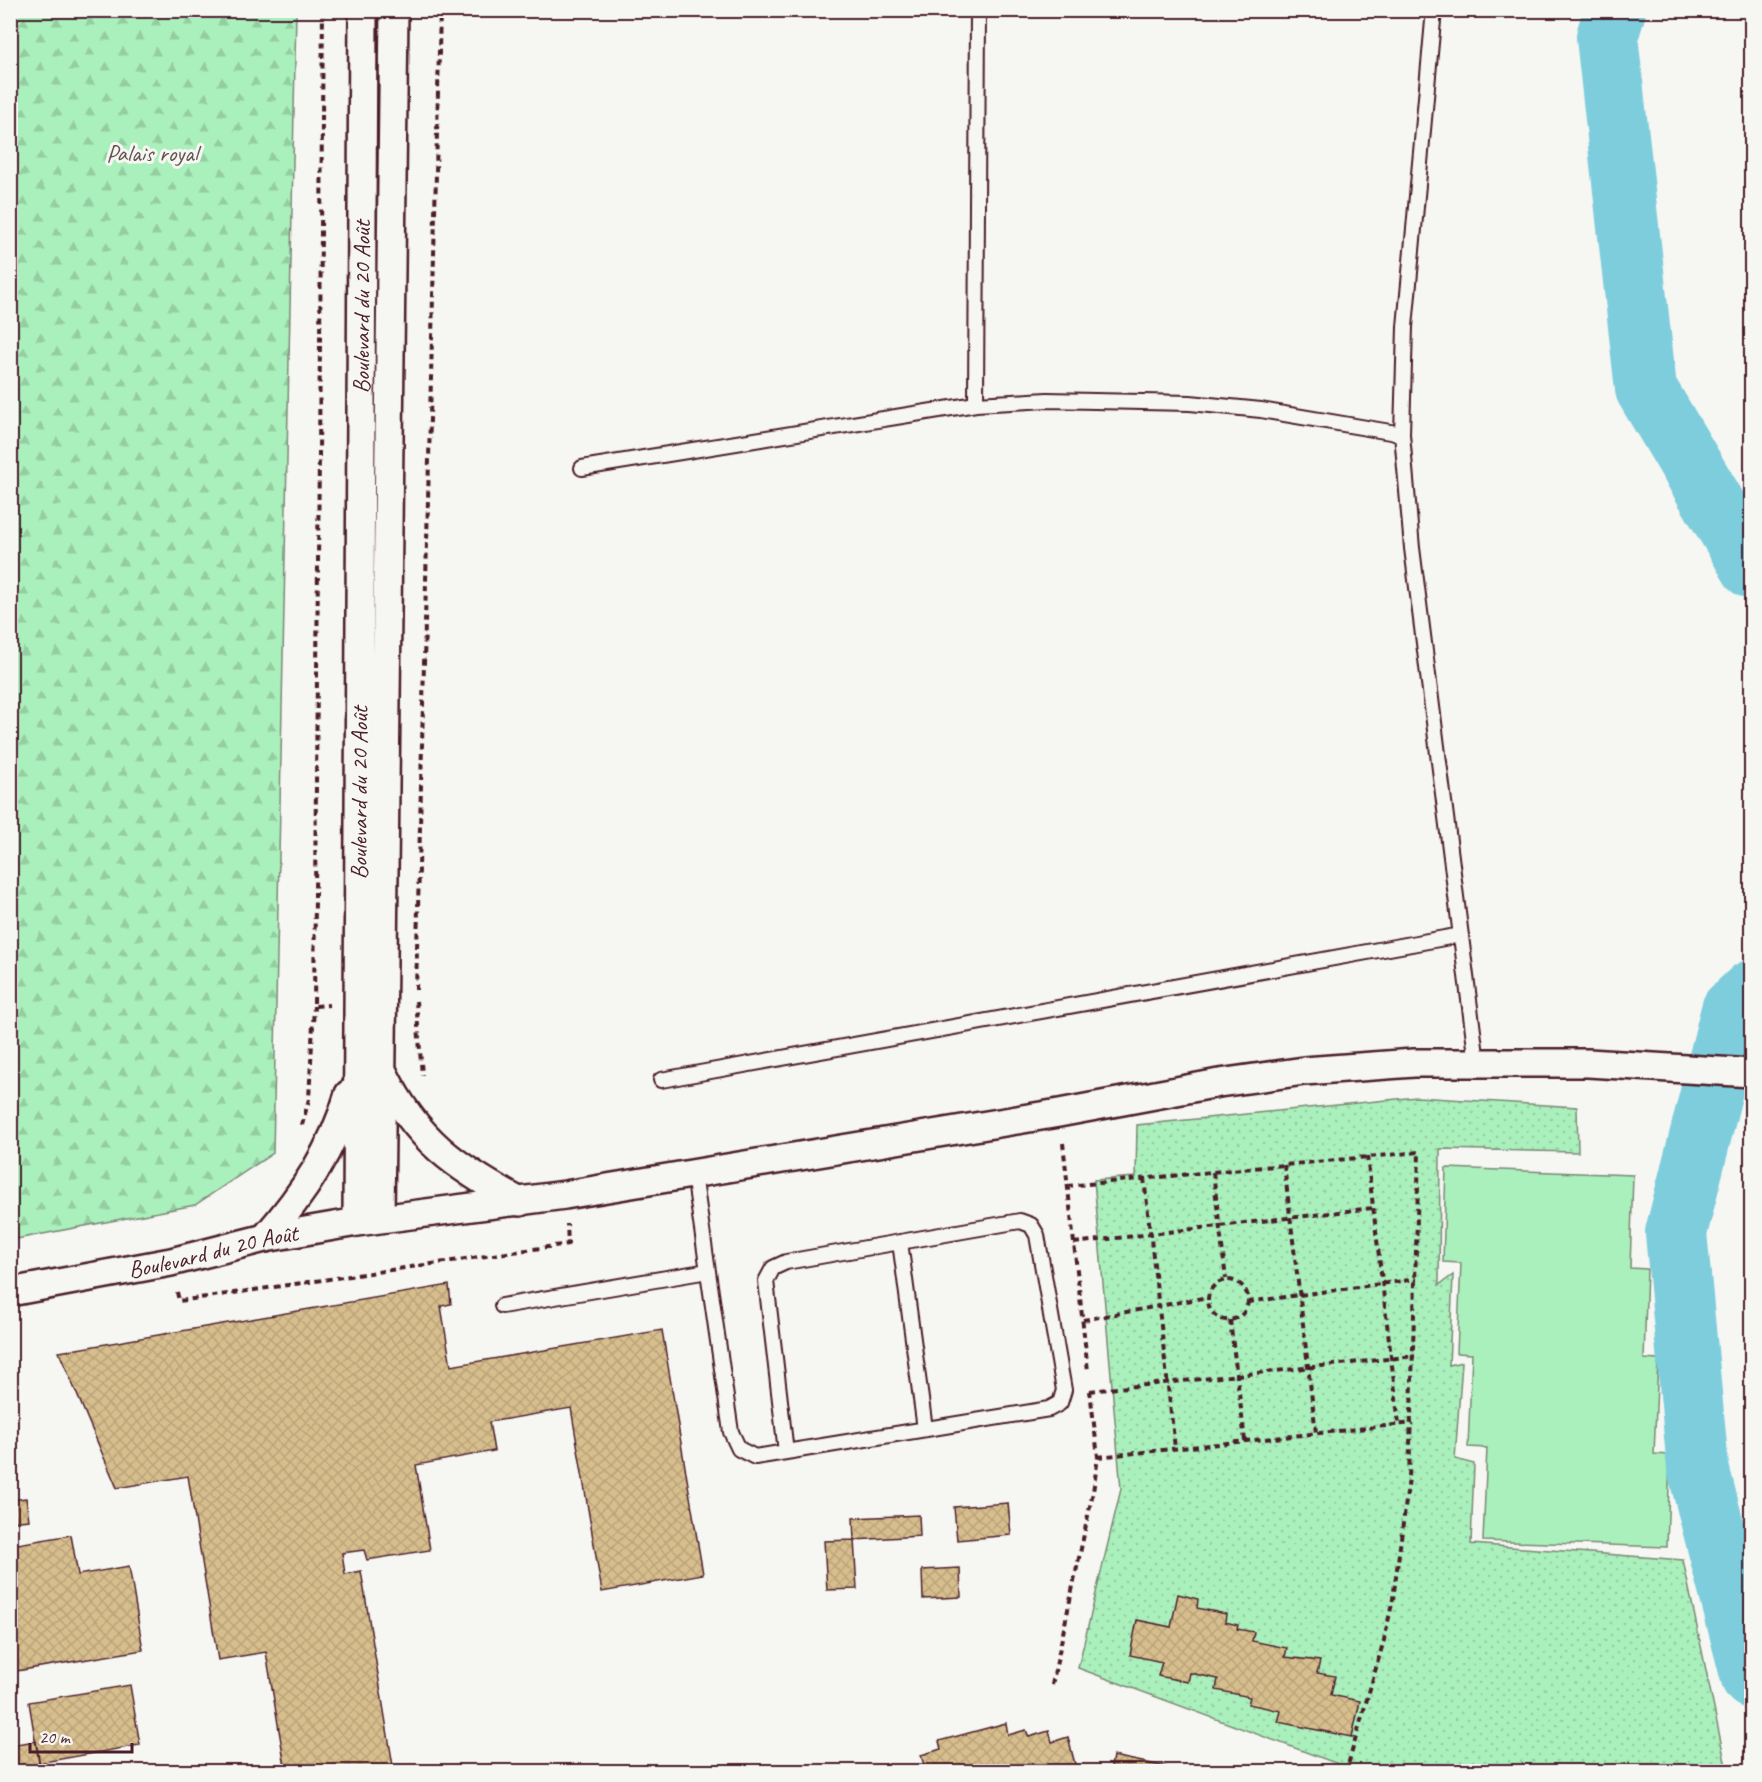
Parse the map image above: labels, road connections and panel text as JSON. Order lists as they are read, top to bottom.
{
  "streets": {
    "street": ["Boulevard du 20 Août"]
  },
  "parks": ["Palais royal"],
  "scale_bar": "20 m"
}
